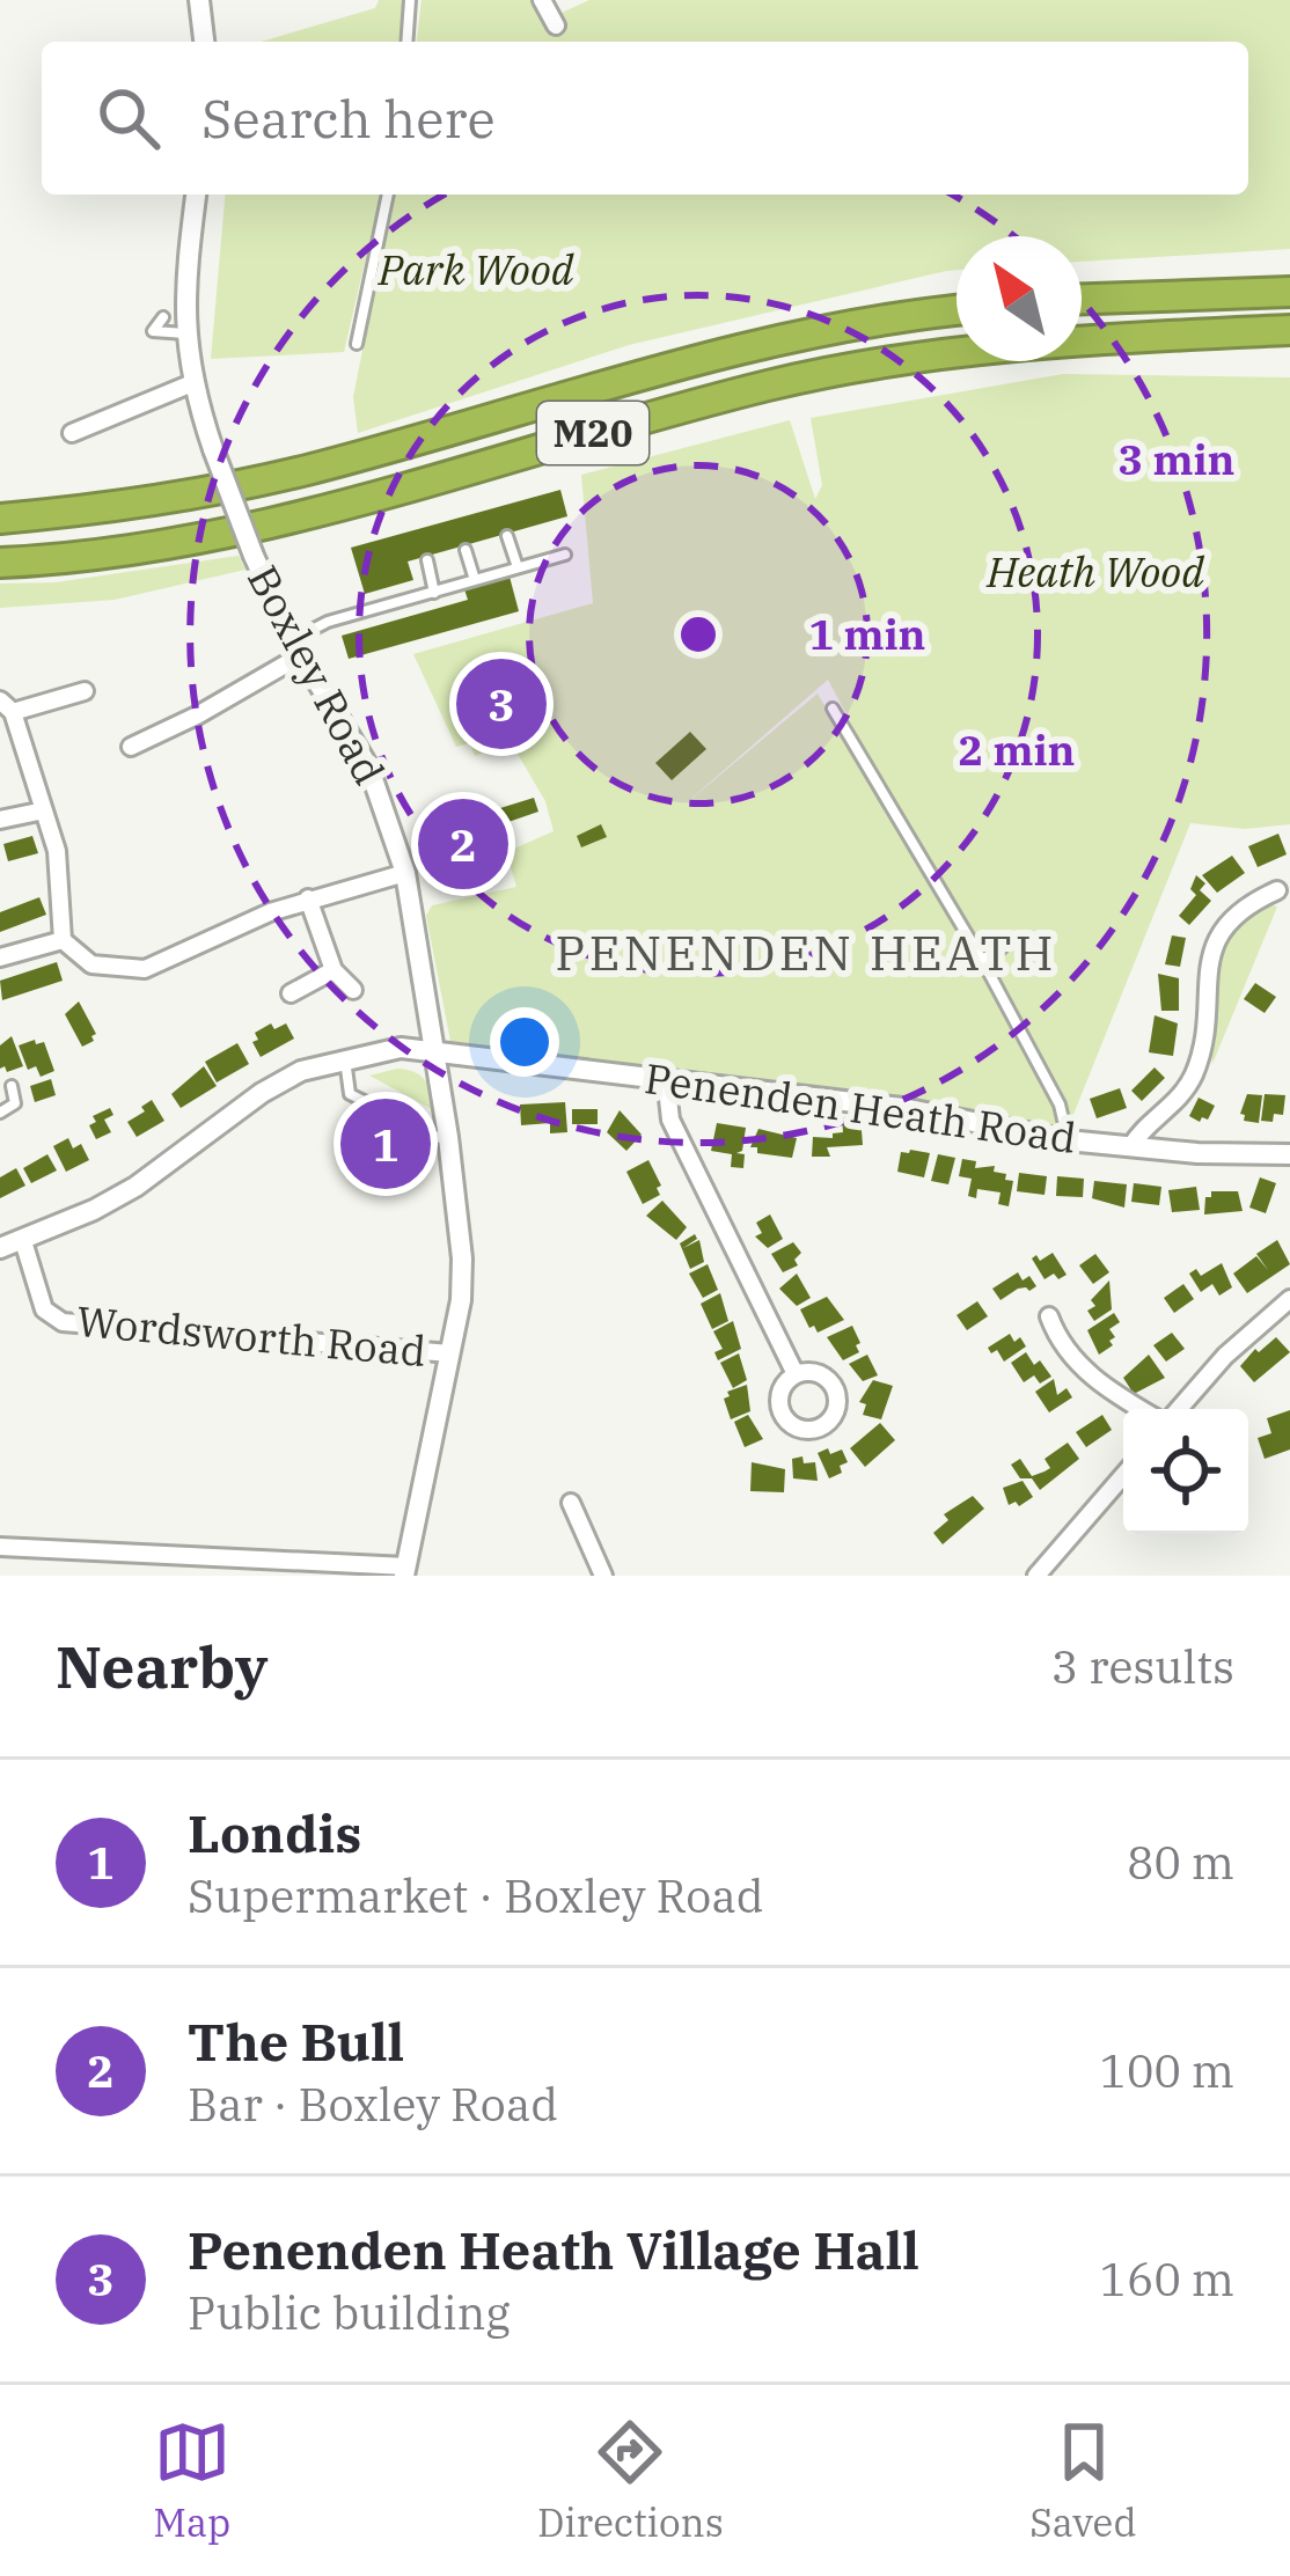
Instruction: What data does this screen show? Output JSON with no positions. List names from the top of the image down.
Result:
{
  "streets": {
    "highway": ["M20"],
    "street": ["Boxley Road", "Penenden Heath Road", "Wordsworth Road"]
  },
  "crossings": [
    ["Boxley Road", "Penenden Heath Road"],
    ["Boxley Road", "Wordsworth Road"],
    ["Penenden Heath Road", "Wordsworth Road"]
  ],
  "districts": ["PENENDEN HEATH"],
  "parks": ["Park Wood", "Heath Wood"],
  "north": "top left",
  "page": {
    "search": "Search here",
    "pins": ["3", "2", "1"],
    "heading": ["Nearby", "3 results"],
    "list": [
      {
        "mark": "1",
        "name": "Londis",
        "note": "Supermarket · Boxley Road",
        "value": "80 m"
      },
      {
        "mark": "2",
        "name": "The Bull",
        "note": "Bar · Boxley Road",
        "value": "100 m"
      },
      {
        "mark": "3",
        "name": "Penenden Heath Village Hall",
        "note": "Public building",
        "value": "160 m"
      }
    ],
    "nav": ["Map", "Directions", "Saved"]
  },
  "rings": ["3 min", "1 min", "2 min"]
}
